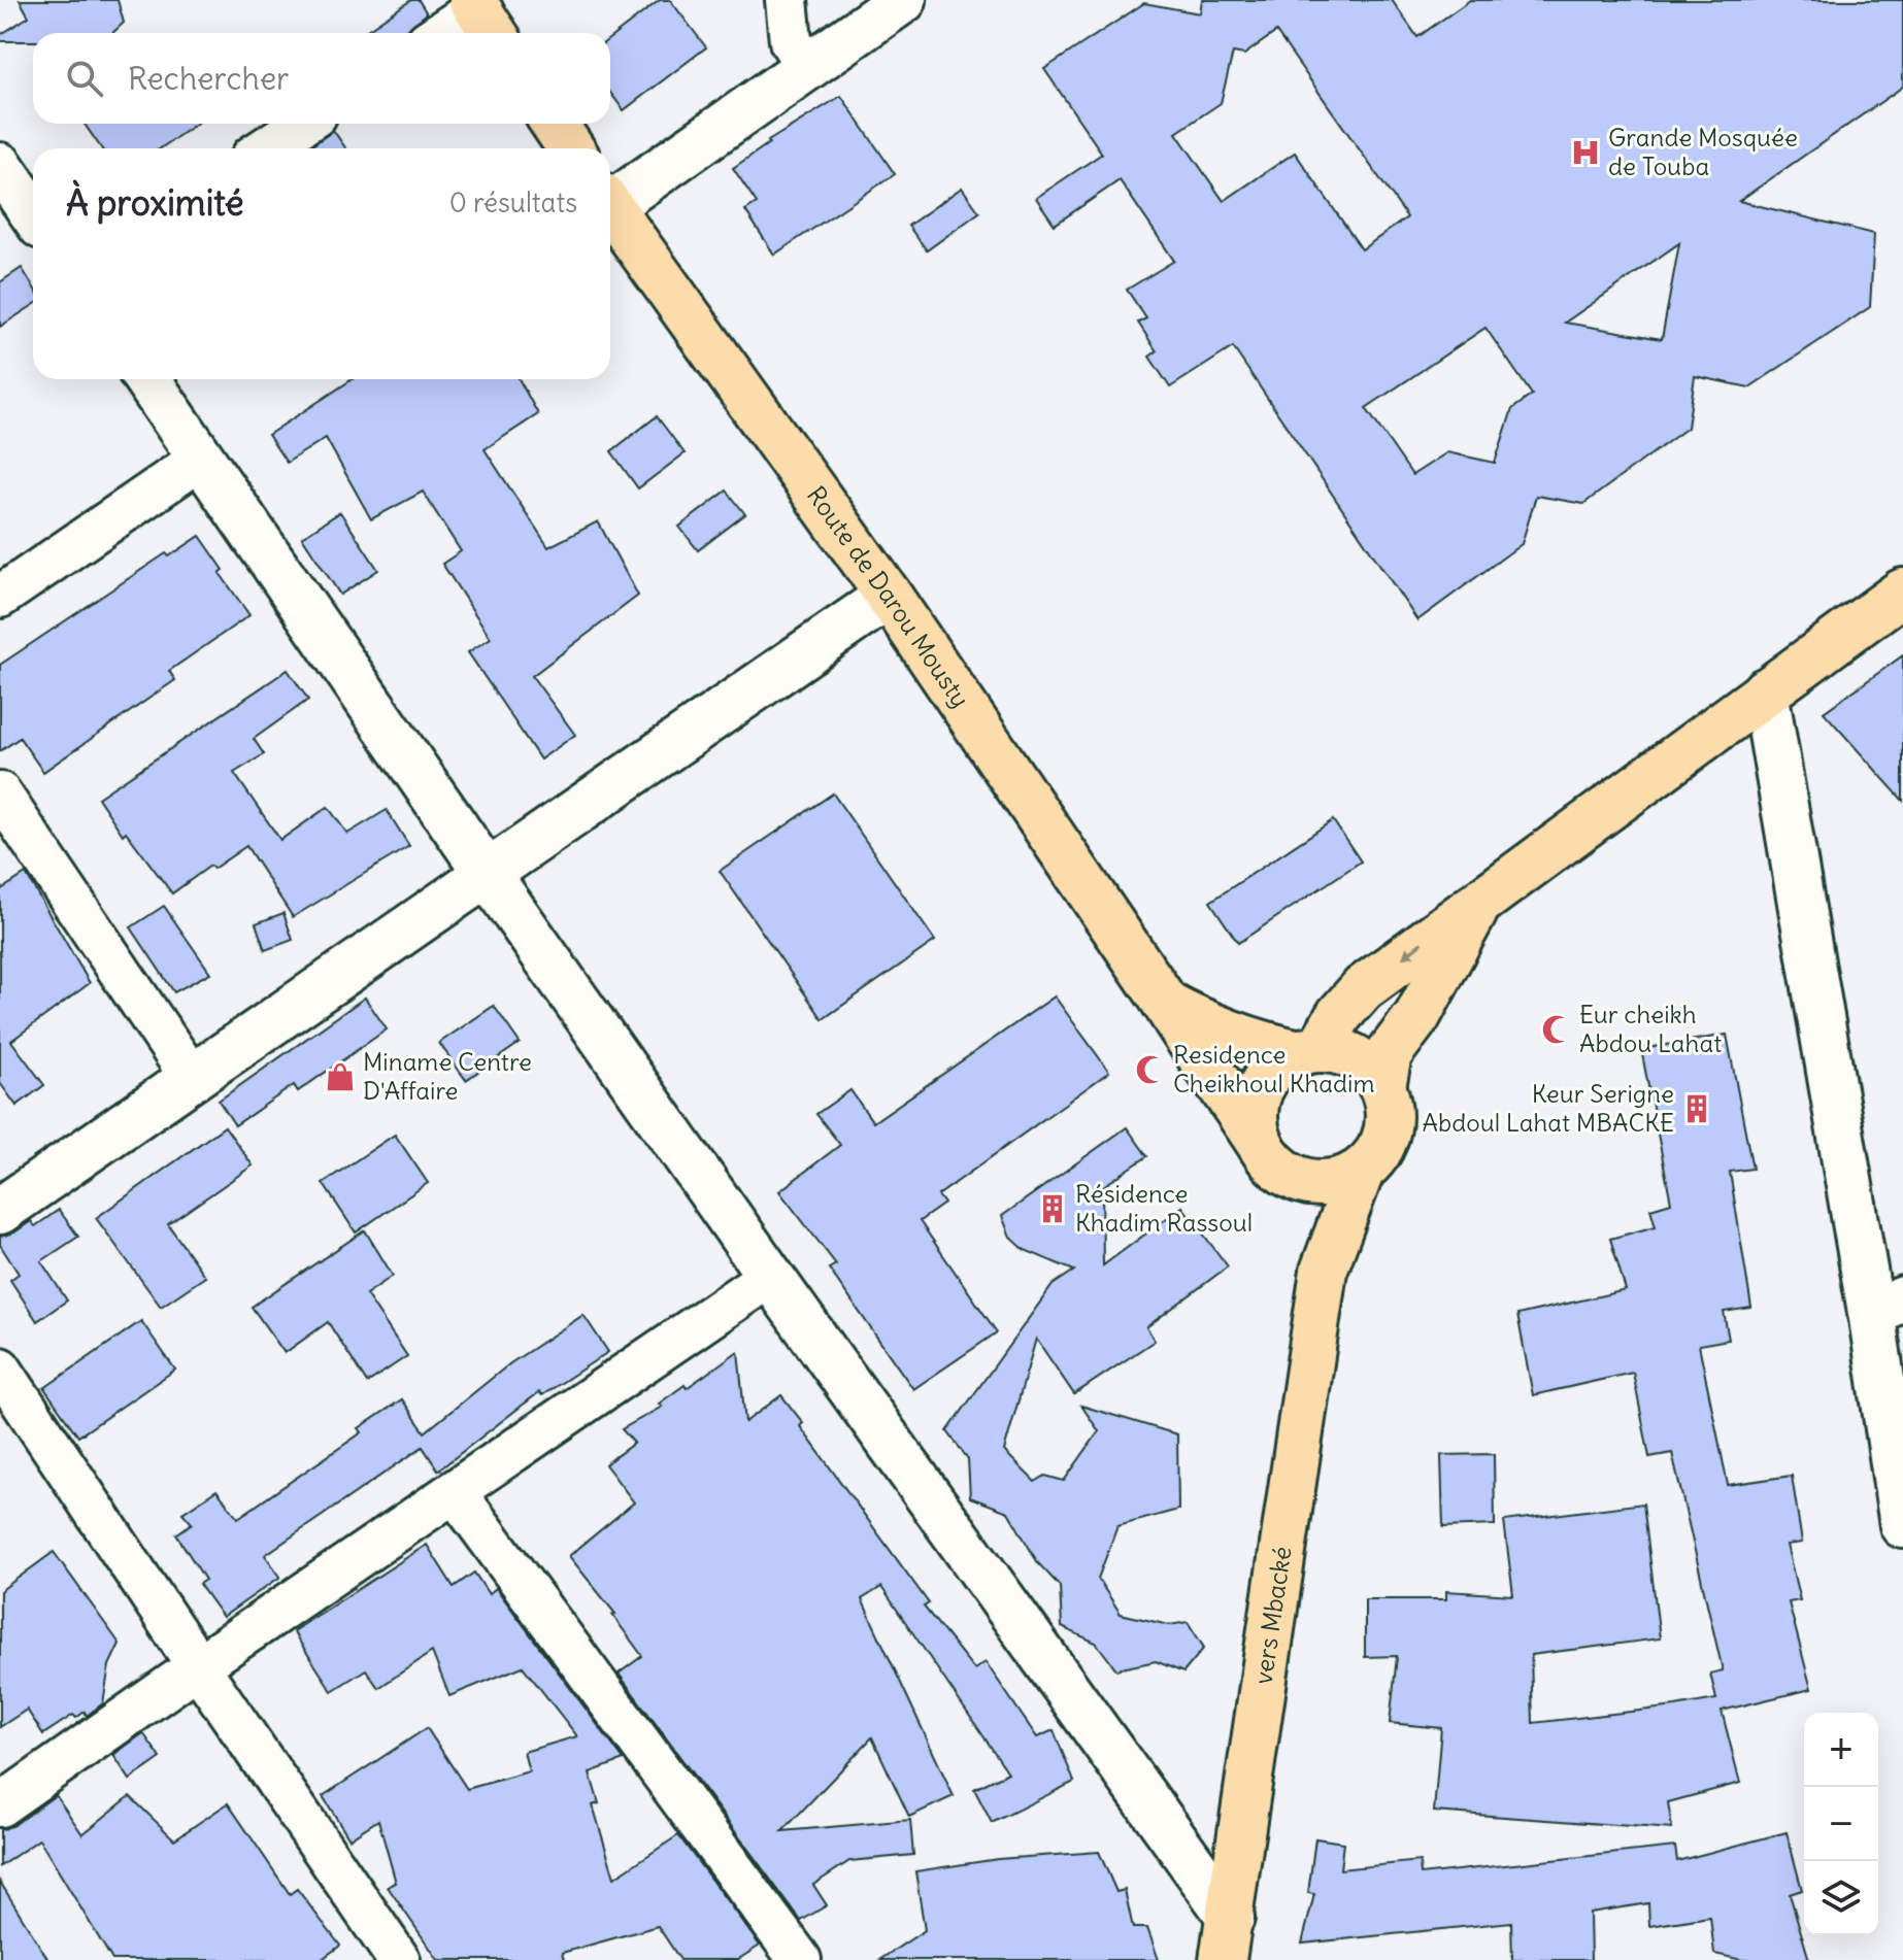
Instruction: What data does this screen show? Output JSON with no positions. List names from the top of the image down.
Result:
{
  "streets": {
    "main road": ["Route de Darou Mousty", "vers Mbacké"]
  },
  "crossings": [
    ["Route de Darou Mousty", "vers Mbacké"]
  ],
  "places": {
    "hospital": ["Grande Mosquée de Touba"],
    "mosque": ["Eur cheikh Abdou Lahat", "Residence Cheikhoul Khadim"],
    "shop": ["Miname Centre D'Affaire"],
    "building": ["Keur Serigne Abdoul Lahat MBACKE", "Résidence Khadim Rassoul"]
  },
  "page": {
    "search": "Rechercher",
    "heading": ["À proximité", "0 résultats"],
    "map_buttons": ["+", "−"]
  }
}
